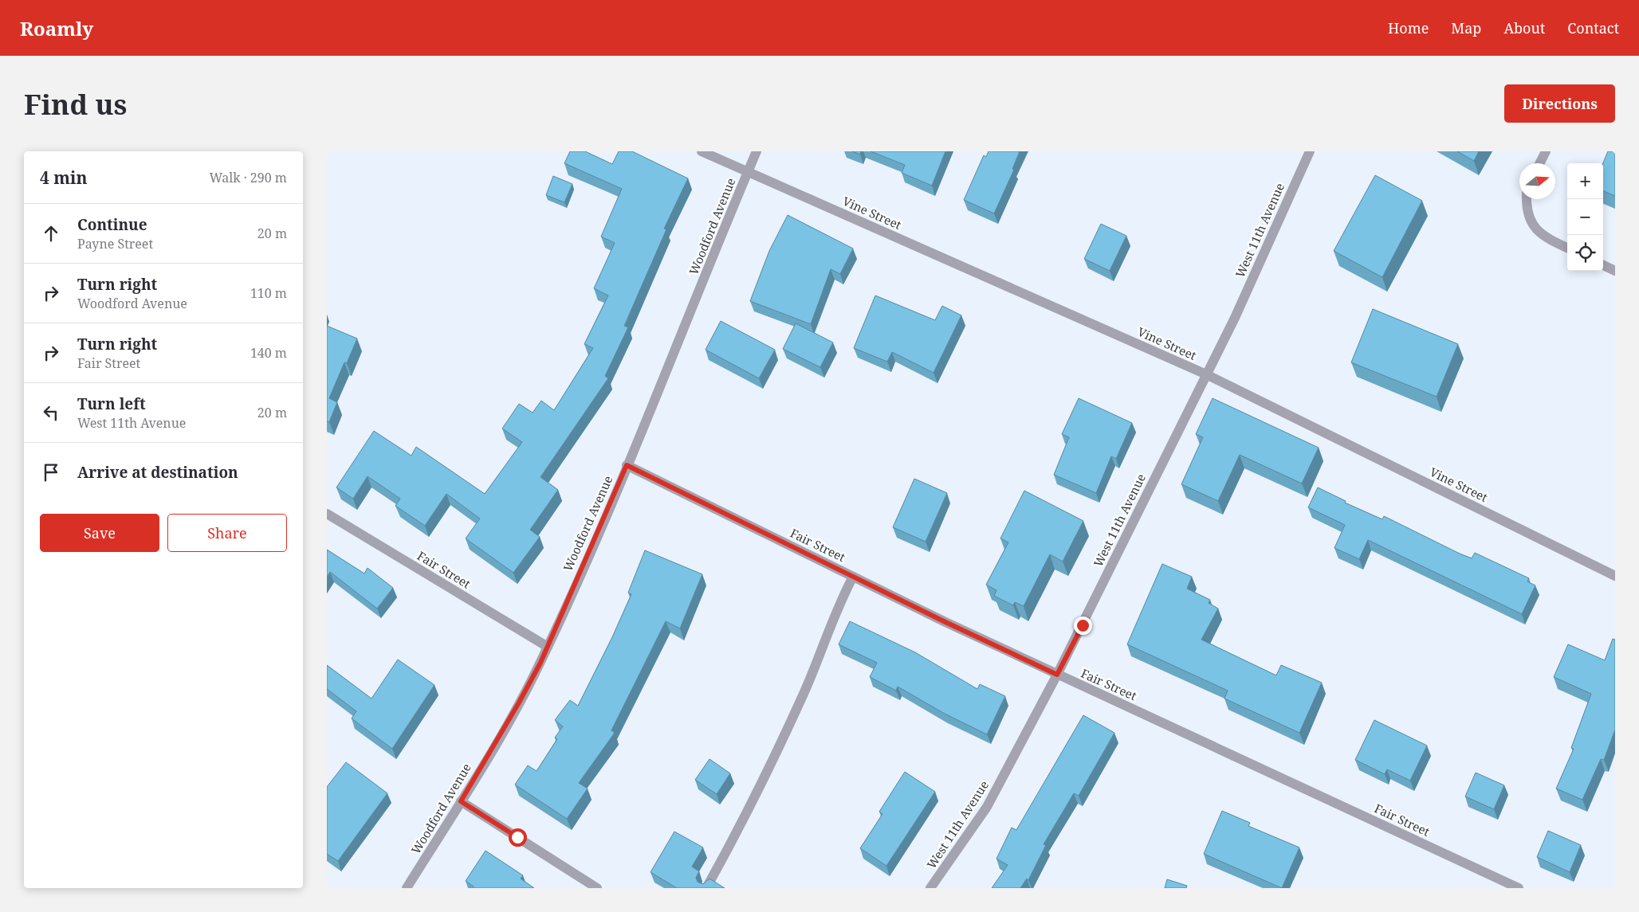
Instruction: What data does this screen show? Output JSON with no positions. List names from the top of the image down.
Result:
{
  "streets": {
    "street": [
      "Vine Street",
      "Woodford Avenue",
      "West 11th Avenue",
      "Fair Street"
    ]
  },
  "crossings": [
    ["Vine Street", "Woodford Avenue"],
    ["Vine Street", "West 11th Avenue"],
    ["Woodford Avenue", "Fair Street"],
    ["West 11th Avenue", "Fair Street"]
  ],
  "north": "right",
  "page": {
    "header": "Roamly",
    "nav": [
      "Home",
      "Map",
      "About",
      "Contact"
    ],
    "buttons": [
      "Directions",
      ["Save", "Share"]
    ],
    "title": "Find us",
    "heading": ["4 min", "Walk · 290 m"],
    "map_buttons": ["+", "−"],
    "list": [
      ["Continue", "Payne Street", "20 m"],
      ["Turn right", "Woodford Avenue", "110 m"],
      ["Turn right", "Fair Street", "140 m"],
      ["Turn left", "West 11th Avenue", "20 m"],
      "Arrive at destination"
    ]
  }
}
